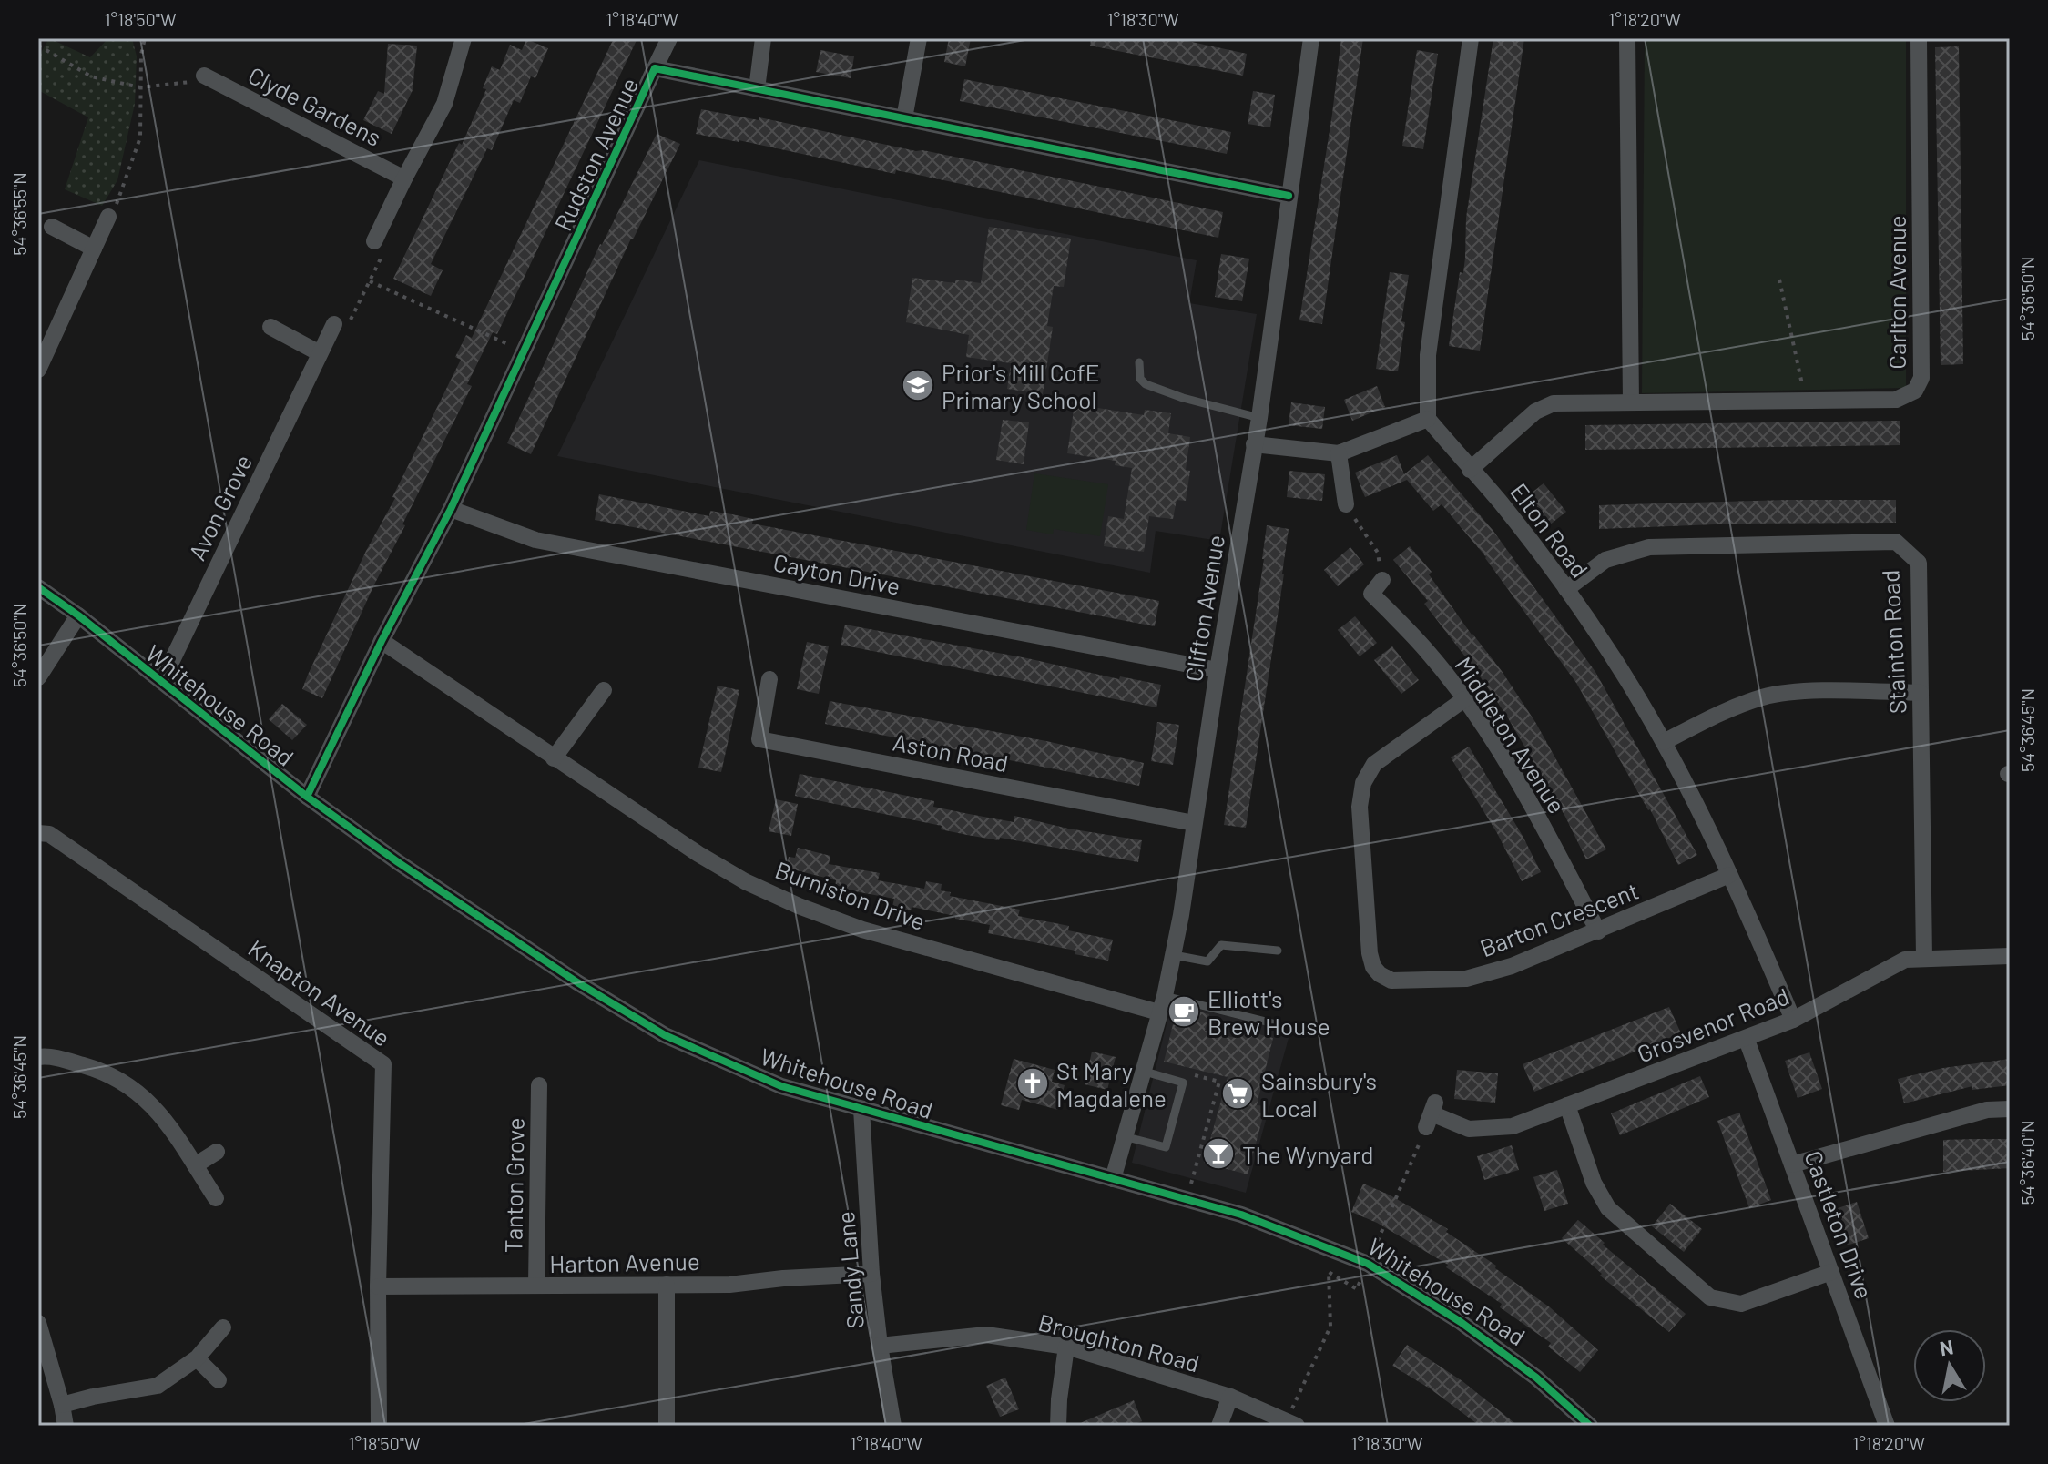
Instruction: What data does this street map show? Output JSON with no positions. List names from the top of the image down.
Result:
{
  "streets": {
    "street": [
      "Clyde Gardens",
      "Rudston Avenue",
      "Carlton Avenue",
      "Avon Grove",
      "Elton Road",
      "Cayton Drive",
      "Clifton Avenue",
      "Stainton Road",
      "Whitehouse Road",
      "Middleton Avenue",
      "Aston Road",
      "Burniston Drive",
      "Barton Crescent",
      "Knapton Avenue",
      "Grosvenor Road",
      "Tanton Grove",
      "Castleton Drive",
      "Harton Avenue",
      "Sandy Lane",
      "Broughton Road"
    ]
  },
  "crossings": [
    ["Rudston Avenue", "Cayton Drive"],
    ["Rudston Avenue", "Clifton Avenue"],
    ["Rudston Avenue", "Whitehouse Road"],
    ["Rudston Avenue", "Burniston Drive"],
    ["Carlton Avenue", "Elton Road"],
    ["Avon Grove", "Whitehouse Road"],
    ["Elton Road", "Stainton Road"],
    ["Elton Road", "Barton Crescent"],
    ["Elton Road", "Grosvenor Road"],
    ["Cayton Drive", "Clifton Avenue"],
    ["Clifton Avenue", "Whitehouse Road"],
    ["Clifton Avenue", "Aston Road"],
    ["Clifton Avenue", "Burniston Drive"],
    ["Stainton Road", "Grosvenor Road"],
    ["Whitehouse Road", "Sandy Lane"],
    ["Middleton Avenue", "Barton Crescent"],
    ["Knapton Avenue", "Harton Avenue"],
    ["Grosvenor Road", "Castleton Drive"],
    ["Tanton Grove", "Harton Avenue"],
    ["Harton Avenue", "Sandy Lane"],
    ["Sandy Lane", "Broughton Road"]
  ],
  "places": {
    "school or university": ["Prior's Mill CofE Primary School"],
    "cafe": ["Elliott's Brew House"],
    "church": ["St Mary Magdalene"],
    "supermarket": ["Sainsbury's Local"],
    "bar": ["The Wynyard"]
  },
  "north": "top",
  "coordinates": [
    "1°18'50\"W",
    "1°18'40\"W",
    "1°18'30\"W",
    "1°18'20\"W",
    "54°36'55\"N",
    "54°36'50\"N",
    "54°36'45\"N",
    "54°36'40\"N"
  ]
}
